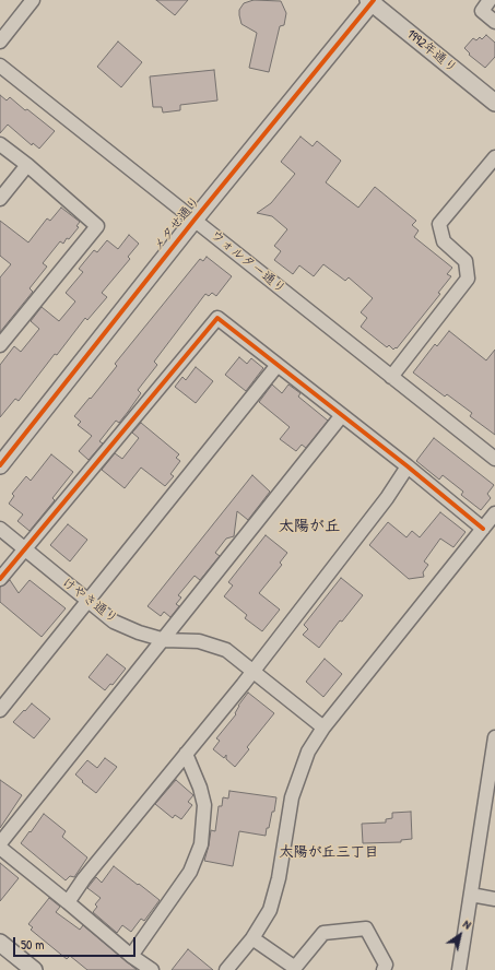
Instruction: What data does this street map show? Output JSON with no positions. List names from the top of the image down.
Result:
{
  "streets": {
    "street": [
      "1992年通り",
      "メタせ通り",
      "ウォルター通り",
      "けやき通り"
    ]
  },
  "crossings": [
    ["1992年通り", "メタせ通り"],
    ["メタせ通り", "ウォルター通り"]
  ],
  "districts": ["太陽が丘", "太陽が丘三丁目"],
  "scale_bar": "50 m",
  "north": "top right"
}
